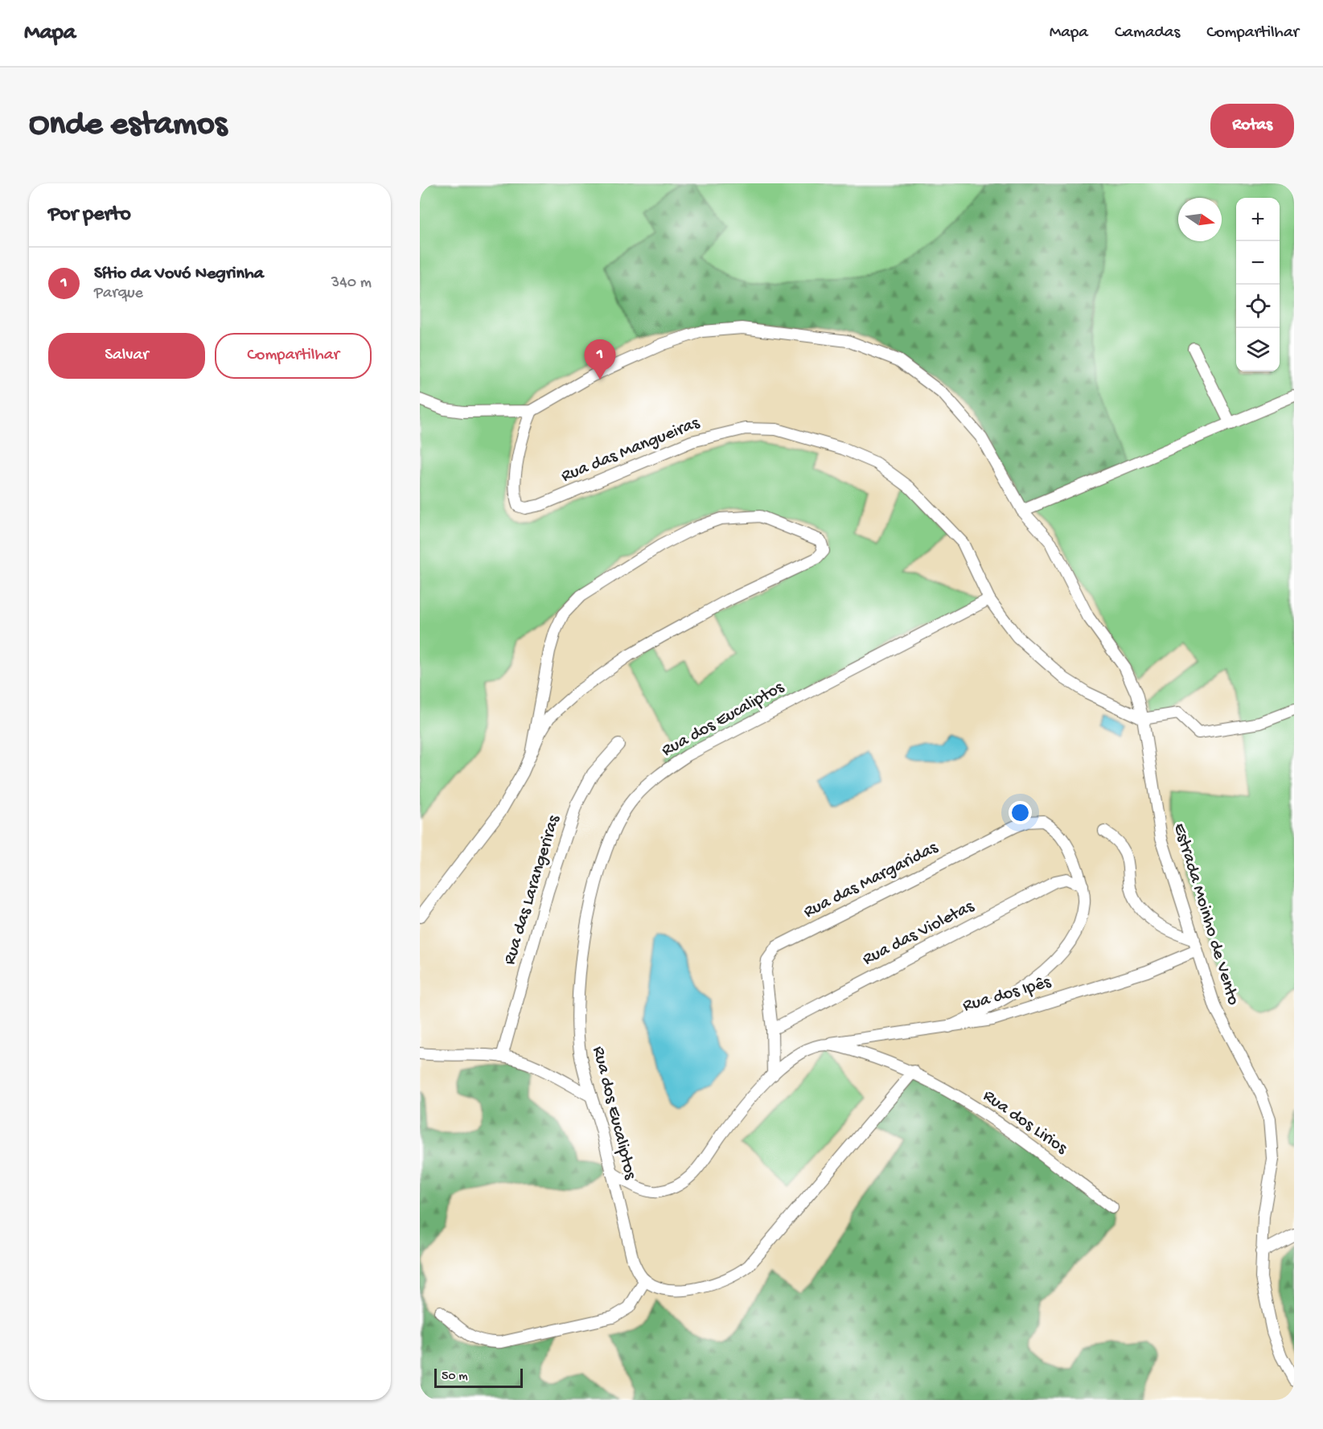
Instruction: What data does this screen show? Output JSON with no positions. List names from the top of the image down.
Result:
{
  "streets": {
    "street": [
      "Rua das Mangueiras",
      "Rua dos Eucaliptos",
      "Rua das Margaridas",
      "Rua das Larangeriras",
      "Estrada Moinho de Vento",
      "Rua das Violetas",
      "Rua dos Ipês",
      "Rua dos Lirios"
    ]
  },
  "crossings": [
    ["Rua das Mangueiras", "Rua dos Eucaliptos"],
    ["Rua das Mangueiras", "Estrada Moinho de Vento"],
    ["Rua dos Eucaliptos", "Rua dos Ipês"],
    ["Rua das Margaridas", "Rua das Violetas"],
    ["Rua das Margaridas", "Rua dos Ipês"],
    ["Estrada Moinho de Vento", "Rua dos Ipês"],
    ["Rua dos Ipês", "Rua dos Lirios"]
  ],
  "scale_bar": "50 m",
  "north": "right",
  "page": {
    "header": "Mapa",
    "nav": ["Mapa", "Camadas", "Compartilhar"],
    "buttons": [
      "Rotas",
      ["Salvar", "Compartilhar"]
    ],
    "title": "Onde estamos",
    "heading": "Por perto",
    "map_buttons": ["+", "−"],
    "list": [
      {
        "mark": "1",
        "name": "Sítio da Vovó Negrinha",
        "note": "Parque",
        "value": "340 m"
      }
    ],
    "pins": "1",
    "scale": "50 m"
  }
}
